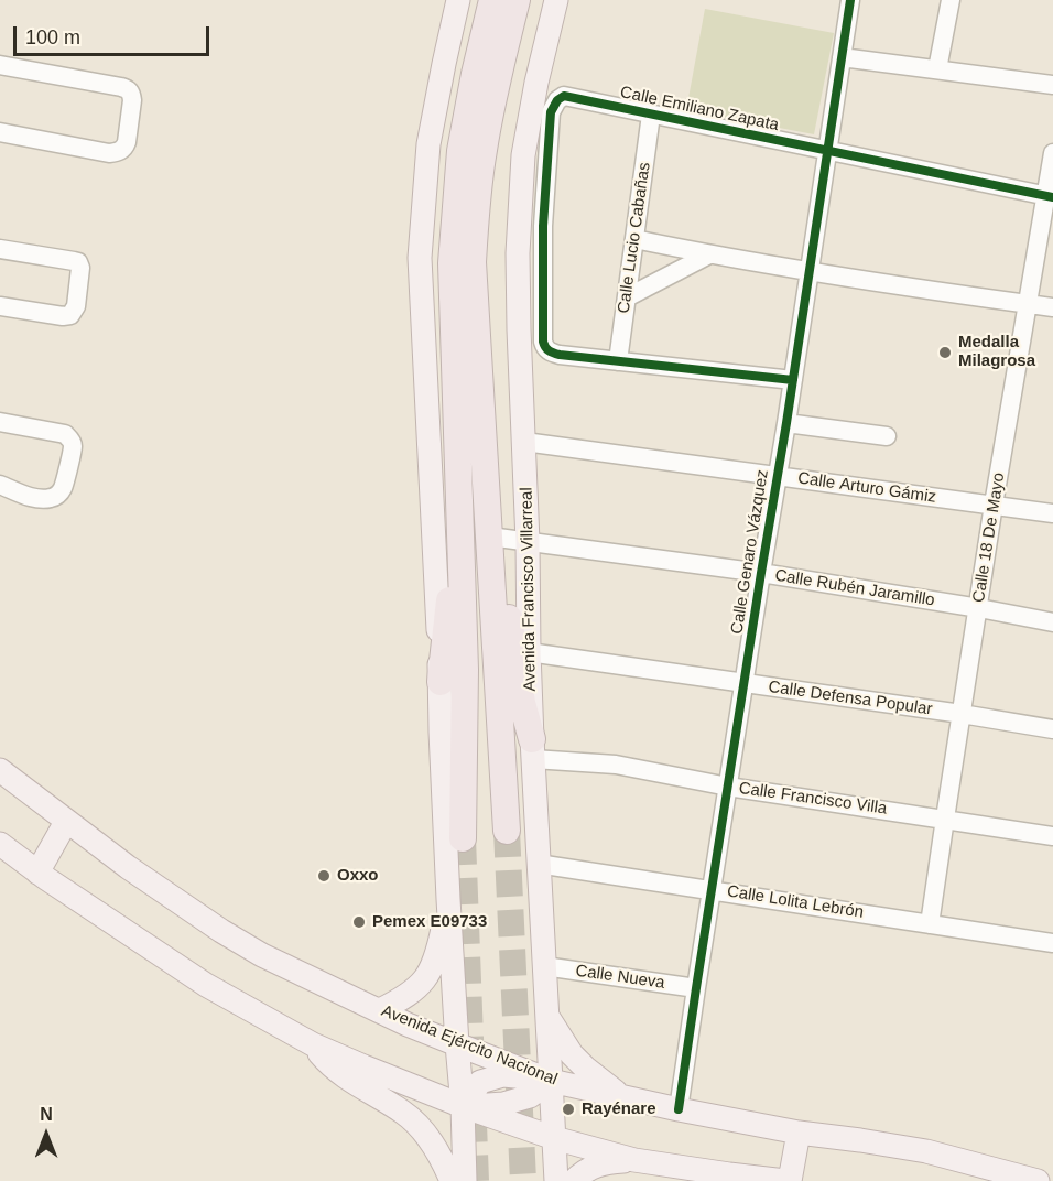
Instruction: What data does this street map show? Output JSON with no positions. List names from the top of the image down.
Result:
{
  "streets": {
    "highway": ["Avenida Francisco Villarreal"],
    "main road": ["Avenida Ejército Nacional"],
    "street": [
      "Calle Emiliano Zapata",
      "Calle Lucio Cabañas",
      "Calle Arturo Gámiz",
      "Calle 18 De Mayo",
      "Calle Genaro Vázquez",
      "Calle Rubén Jaramillo",
      "Calle Defensa Popular",
      "Calle Francisco Villa",
      "Calle Lolita Lebrón",
      "Calle Nueva"
    ]
  },
  "crossings": [
    ["Calle Emiliano Zapata", "Calle Lucio Cabañas"],
    ["Calle Emiliano Zapata", "Calle 18 De Mayo"],
    ["Calle Emiliano Zapata", "Calle Genaro Vázquez"],
    ["Calle Arturo Gámiz", "Calle 18 De Mayo"],
    ["Calle Arturo Gámiz", "Calle Genaro Vázquez"],
    ["Calle Arturo Gámiz", "Avenida Francisco Villarreal"],
    ["Calle 18 De Mayo", "Calle Rubén Jaramillo"],
    ["Calle 18 De Mayo", "Calle Defensa Popular"],
    ["Calle 18 De Mayo", "Calle Francisco Villa"],
    ["Calle 18 De Mayo", "Calle Lolita Lebrón"],
    ["Calle Genaro Vázquez", "Calle Rubén Jaramillo"],
    ["Calle Genaro Vázquez", "Calle Defensa Popular"],
    ["Calle Genaro Vázquez", "Calle Francisco Villa"],
    ["Calle Genaro Vázquez", "Calle Lolita Lebrón"],
    ["Calle Genaro Vázquez", "Calle Nueva"],
    ["Calle Genaro Vázquez", "Avenida Ejército Nacional"],
    ["Calle Rubén Jaramillo", "Avenida Francisco Villarreal"],
    ["Avenida Francisco Villarreal", "Calle Defensa Popular"],
    ["Avenida Francisco Villarreal", "Calle Francisco Villa"],
    ["Avenida Francisco Villarreal", "Calle Lolita Lebrón"],
    ["Avenida Francisco Villarreal", "Calle Nueva"],
    ["Avenida Francisco Villarreal", "Avenida Ejército Nacional"]
  ],
  "places": [
    "Medalla Milagrosa",
    "Oxxo",
    "Pemex E09733",
    "Rayénare"
  ],
  "scale_bar": "100 m",
  "north": "top"
}
